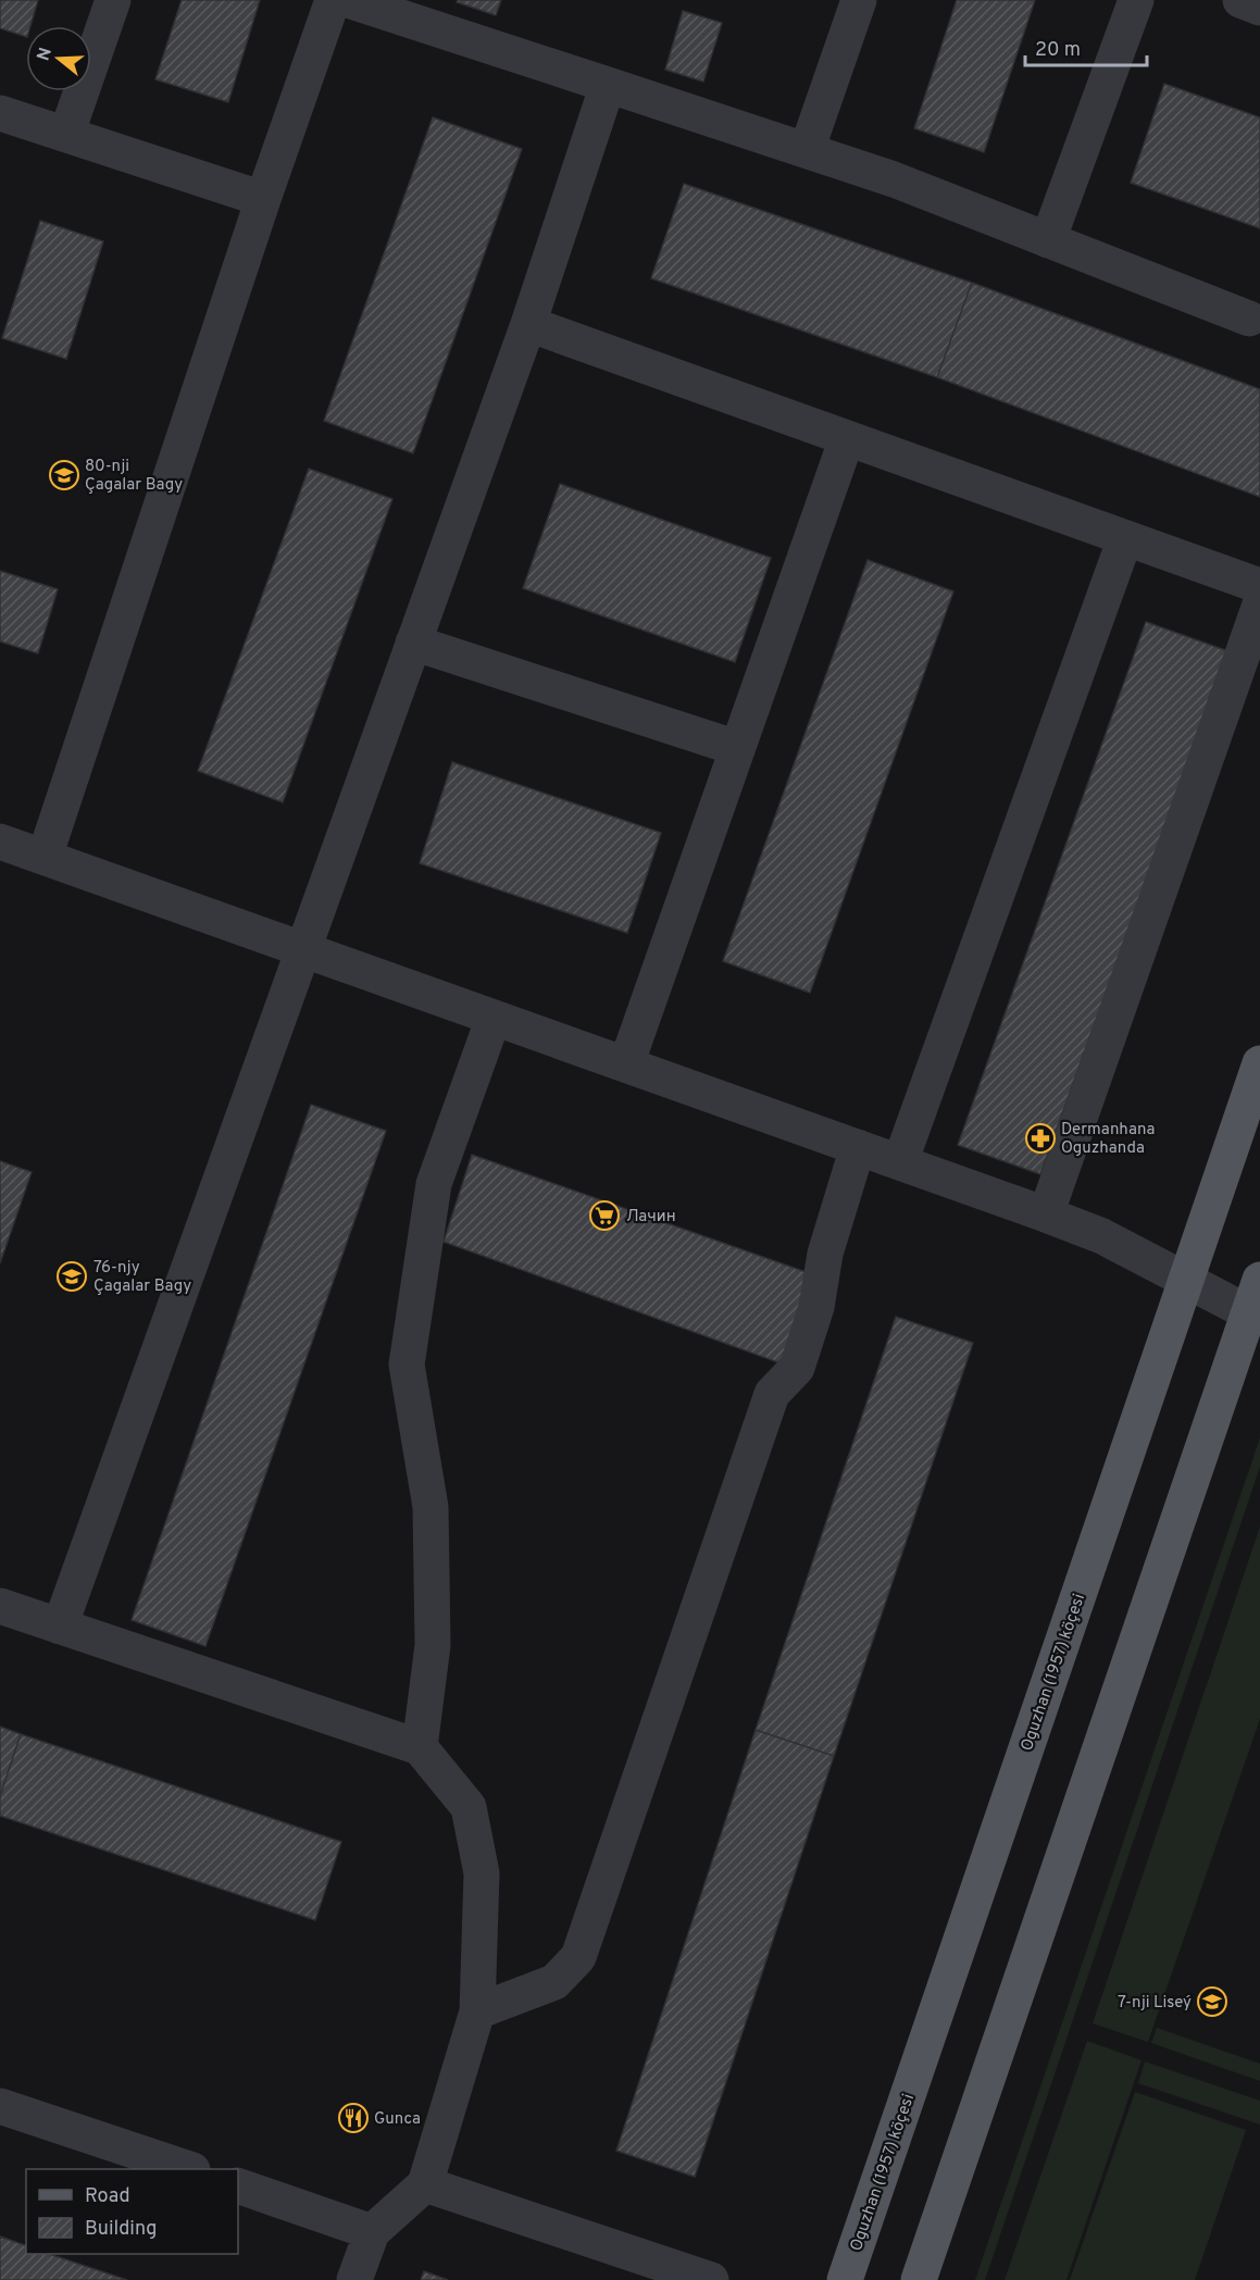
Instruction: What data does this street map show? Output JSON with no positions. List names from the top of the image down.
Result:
{
  "streets": {
    "main road": ["Oguzhan (1957) köçesi"]
  },
  "places": {
    "school or university": ["80-nji Çagalar Bagy", "76-njy Çagalar Bagy", "7-nji Liseý"],
    "pharmacy": ["Dermanhana Oguzhanda"],
    "supermarket": ["Лачин"],
    "restaurant": ["Gunca"]
  },
  "legend": ["Road", "Building"],
  "scale_bar": "20 m",
  "north": "left"
}
